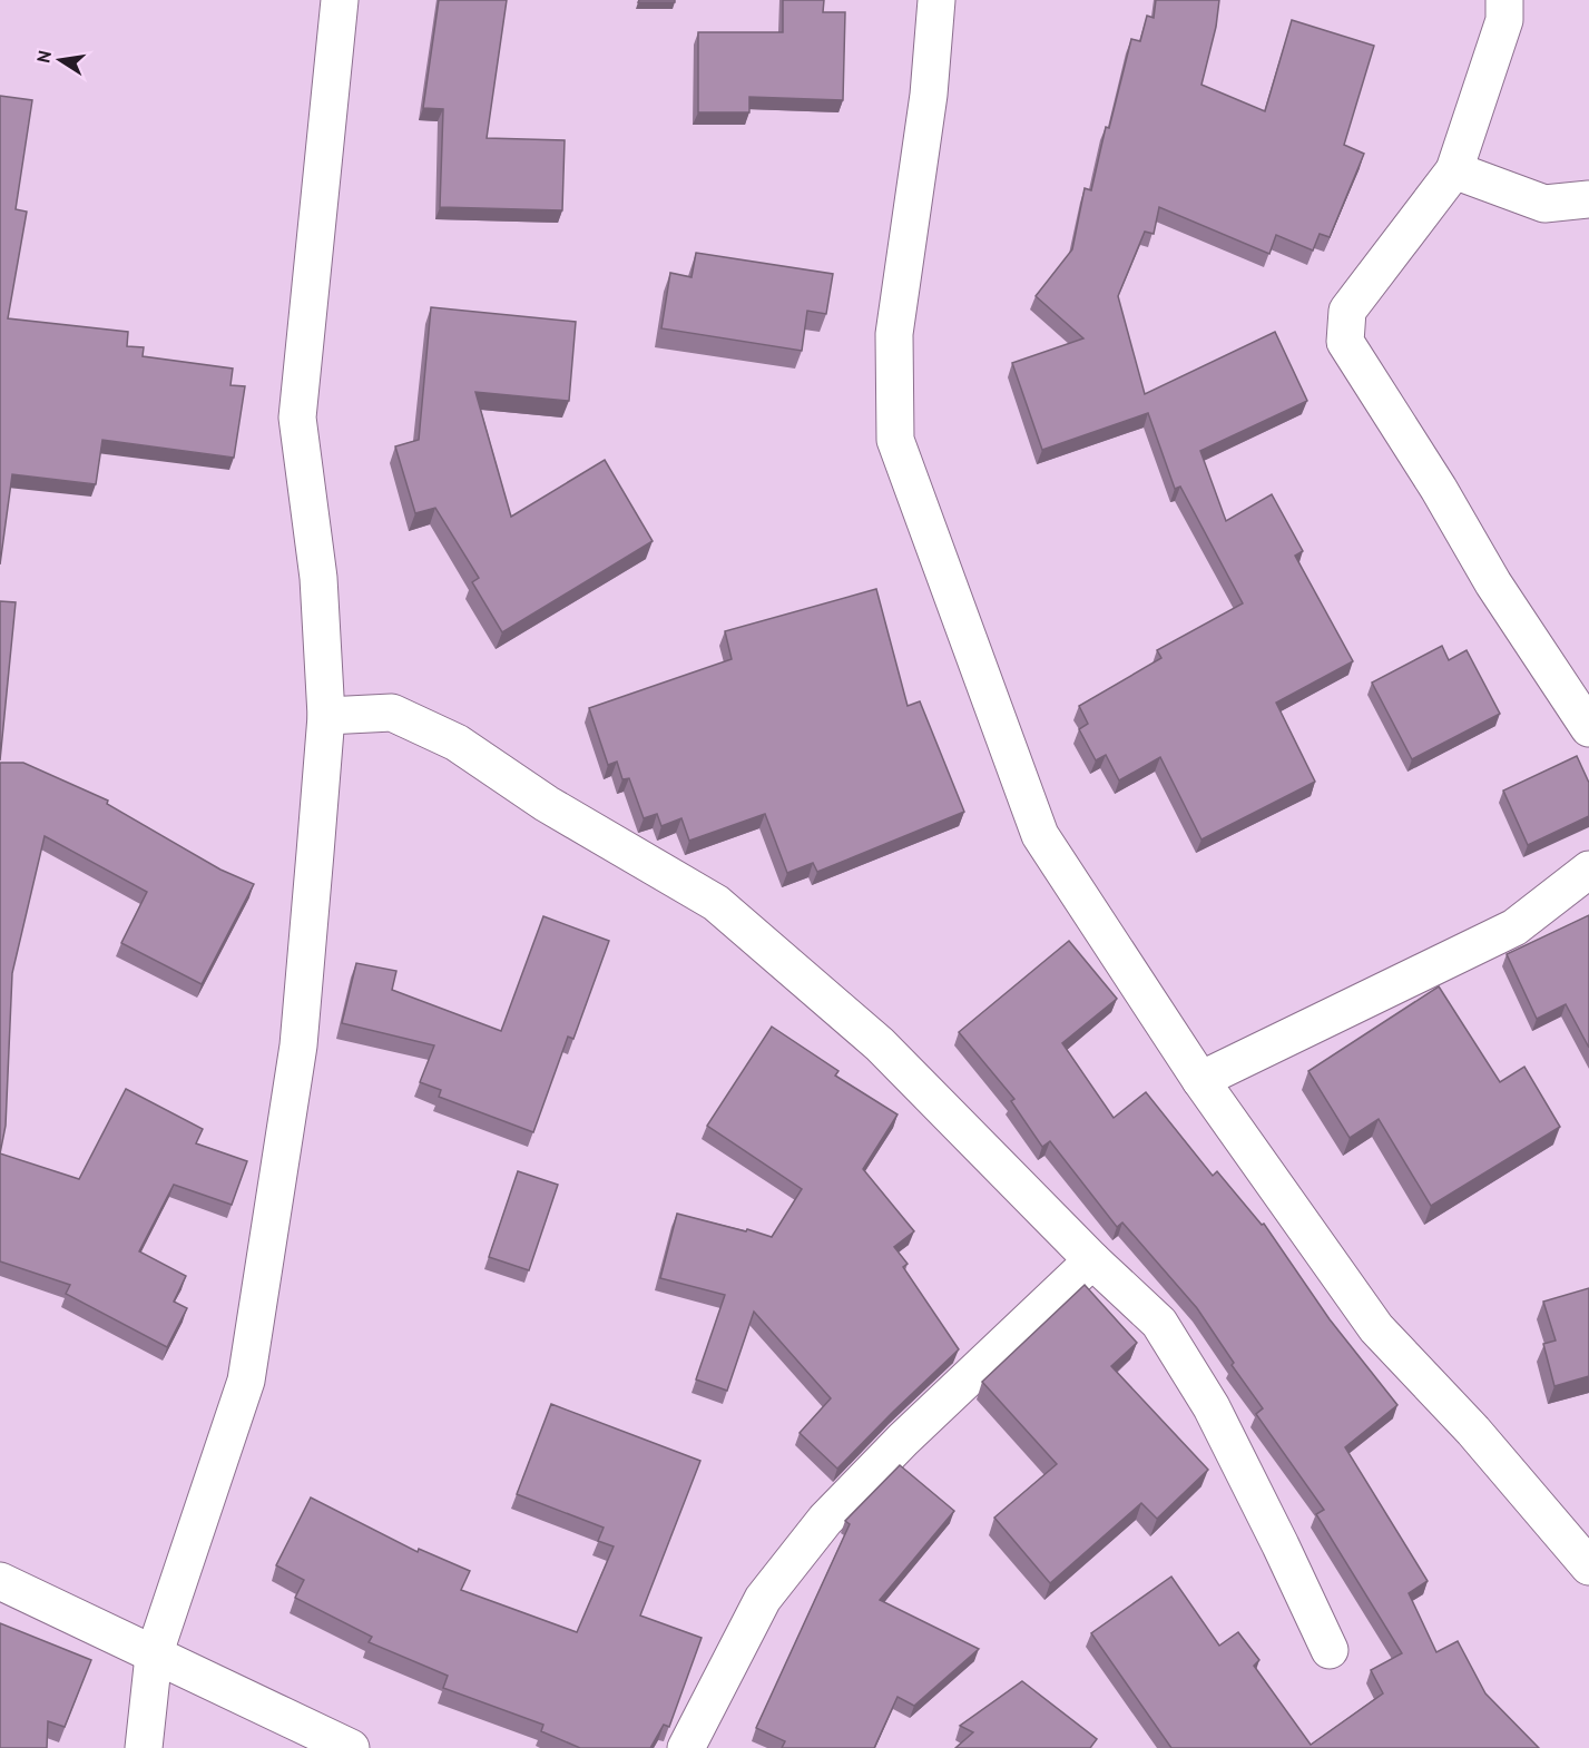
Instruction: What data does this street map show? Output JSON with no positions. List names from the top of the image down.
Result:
{
  "north": "left"
}
